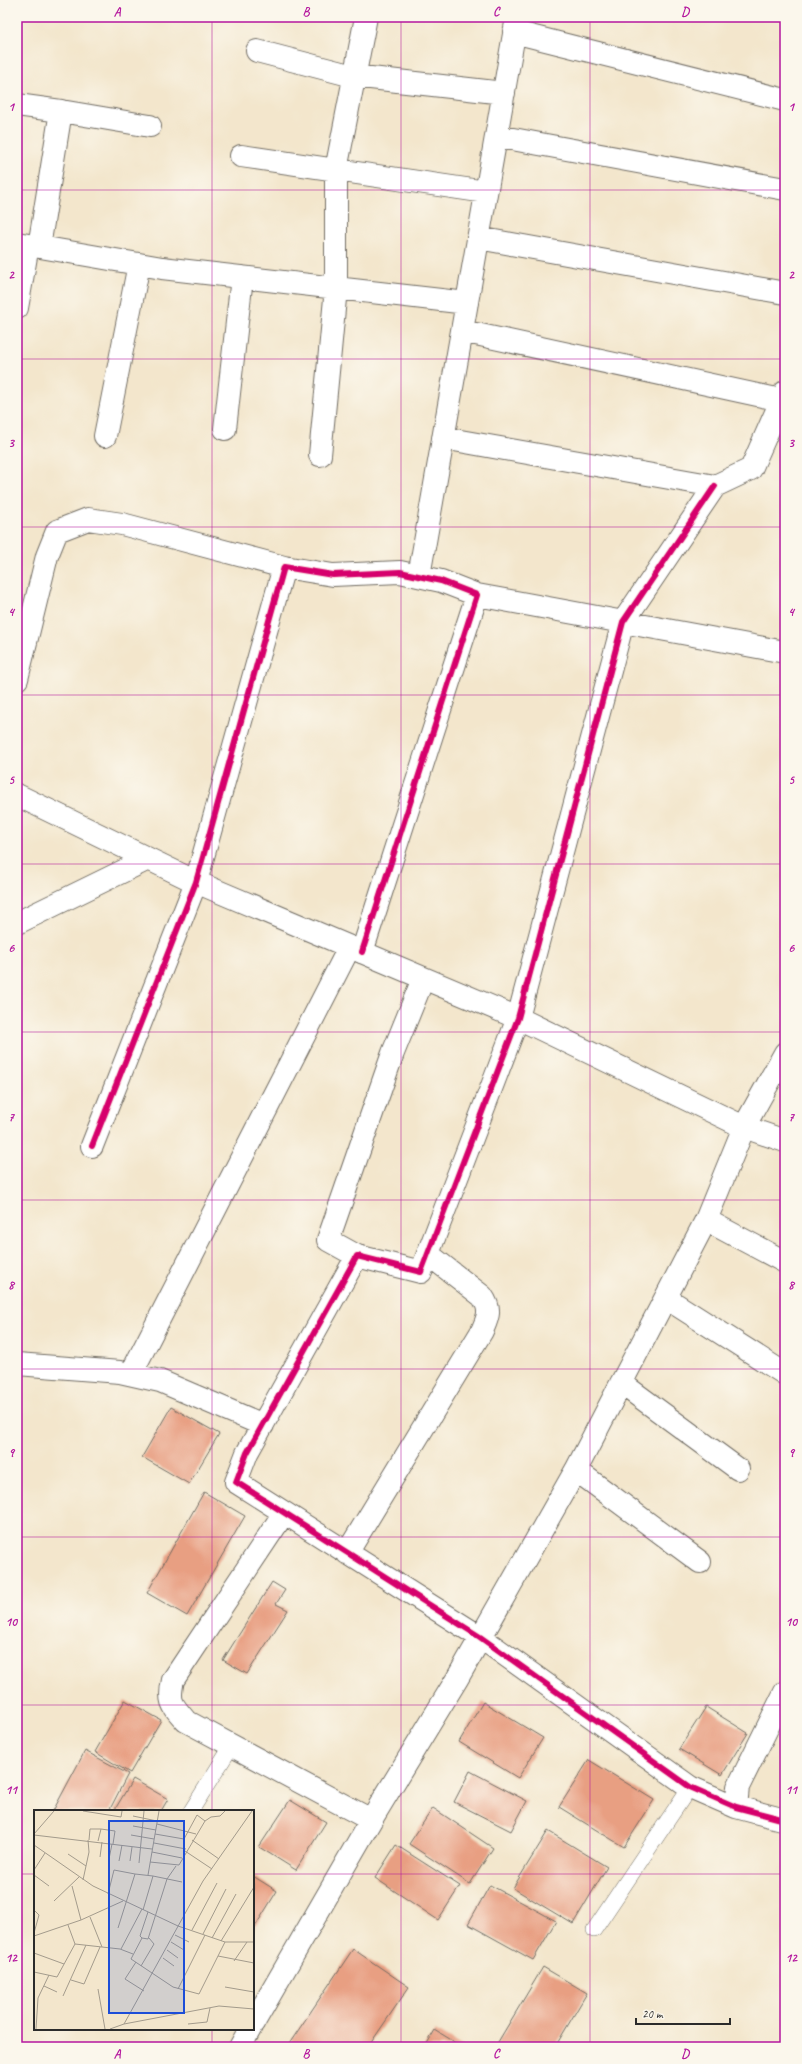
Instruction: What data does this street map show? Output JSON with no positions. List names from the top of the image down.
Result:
{
  "scale_bar": "20 m",
  "grid": {
    "columns": [
      "A",
      "B",
      "C",
      "D"
    ],
    "rows": [
      "1",
      "2",
      "3",
      "4",
      "5",
      "6",
      "7",
      "8",
      "9",
      "10",
      "11",
      "12"
    ]
  }
}
